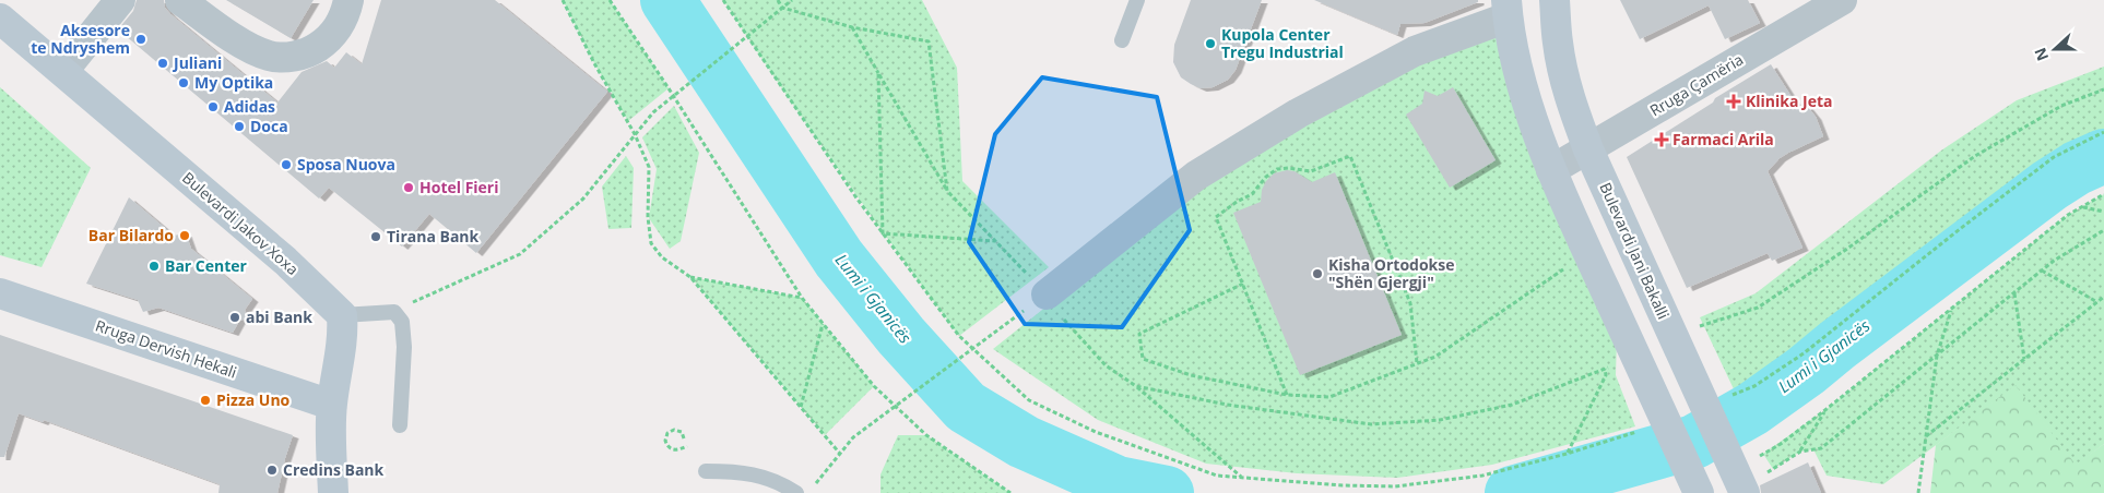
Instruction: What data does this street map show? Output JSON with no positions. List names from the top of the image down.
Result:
{
  "streets": {
    "main road": ["Bulevardi Jakov Xoxa", "Bulevardi Jani Bakalli", "Rruga Dervish Hekali"],
    "street": ["Rruga Çamëria"]
  },
  "crossings": [
    ["Rruga Çamëria", "Bulevardi Jani Bakalli"]
  ],
  "water": ["Lumi i Gjanicës"],
  "places": {
    "other": [
      "Aksesore te Ndryshem",
      "Kupola Center Tregu Industrial",
      "Juliani",
      "My Optika",
      "Adidas",
      "Doca",
      "Sposa Nuova",
      "Hotel Fieri",
      "Bar Bilardo",
      "Tirana Bank",
      "Bar Center",
      "Kisha Ortodokse \"Shën Gjergji\"",
      "abi Bank",
      "Pizza Uno",
      "Credins Bank"
    ],
    "health": ["Klinika Jeta", "Farmaci Arila"]
  },
  "north": "left"
}
